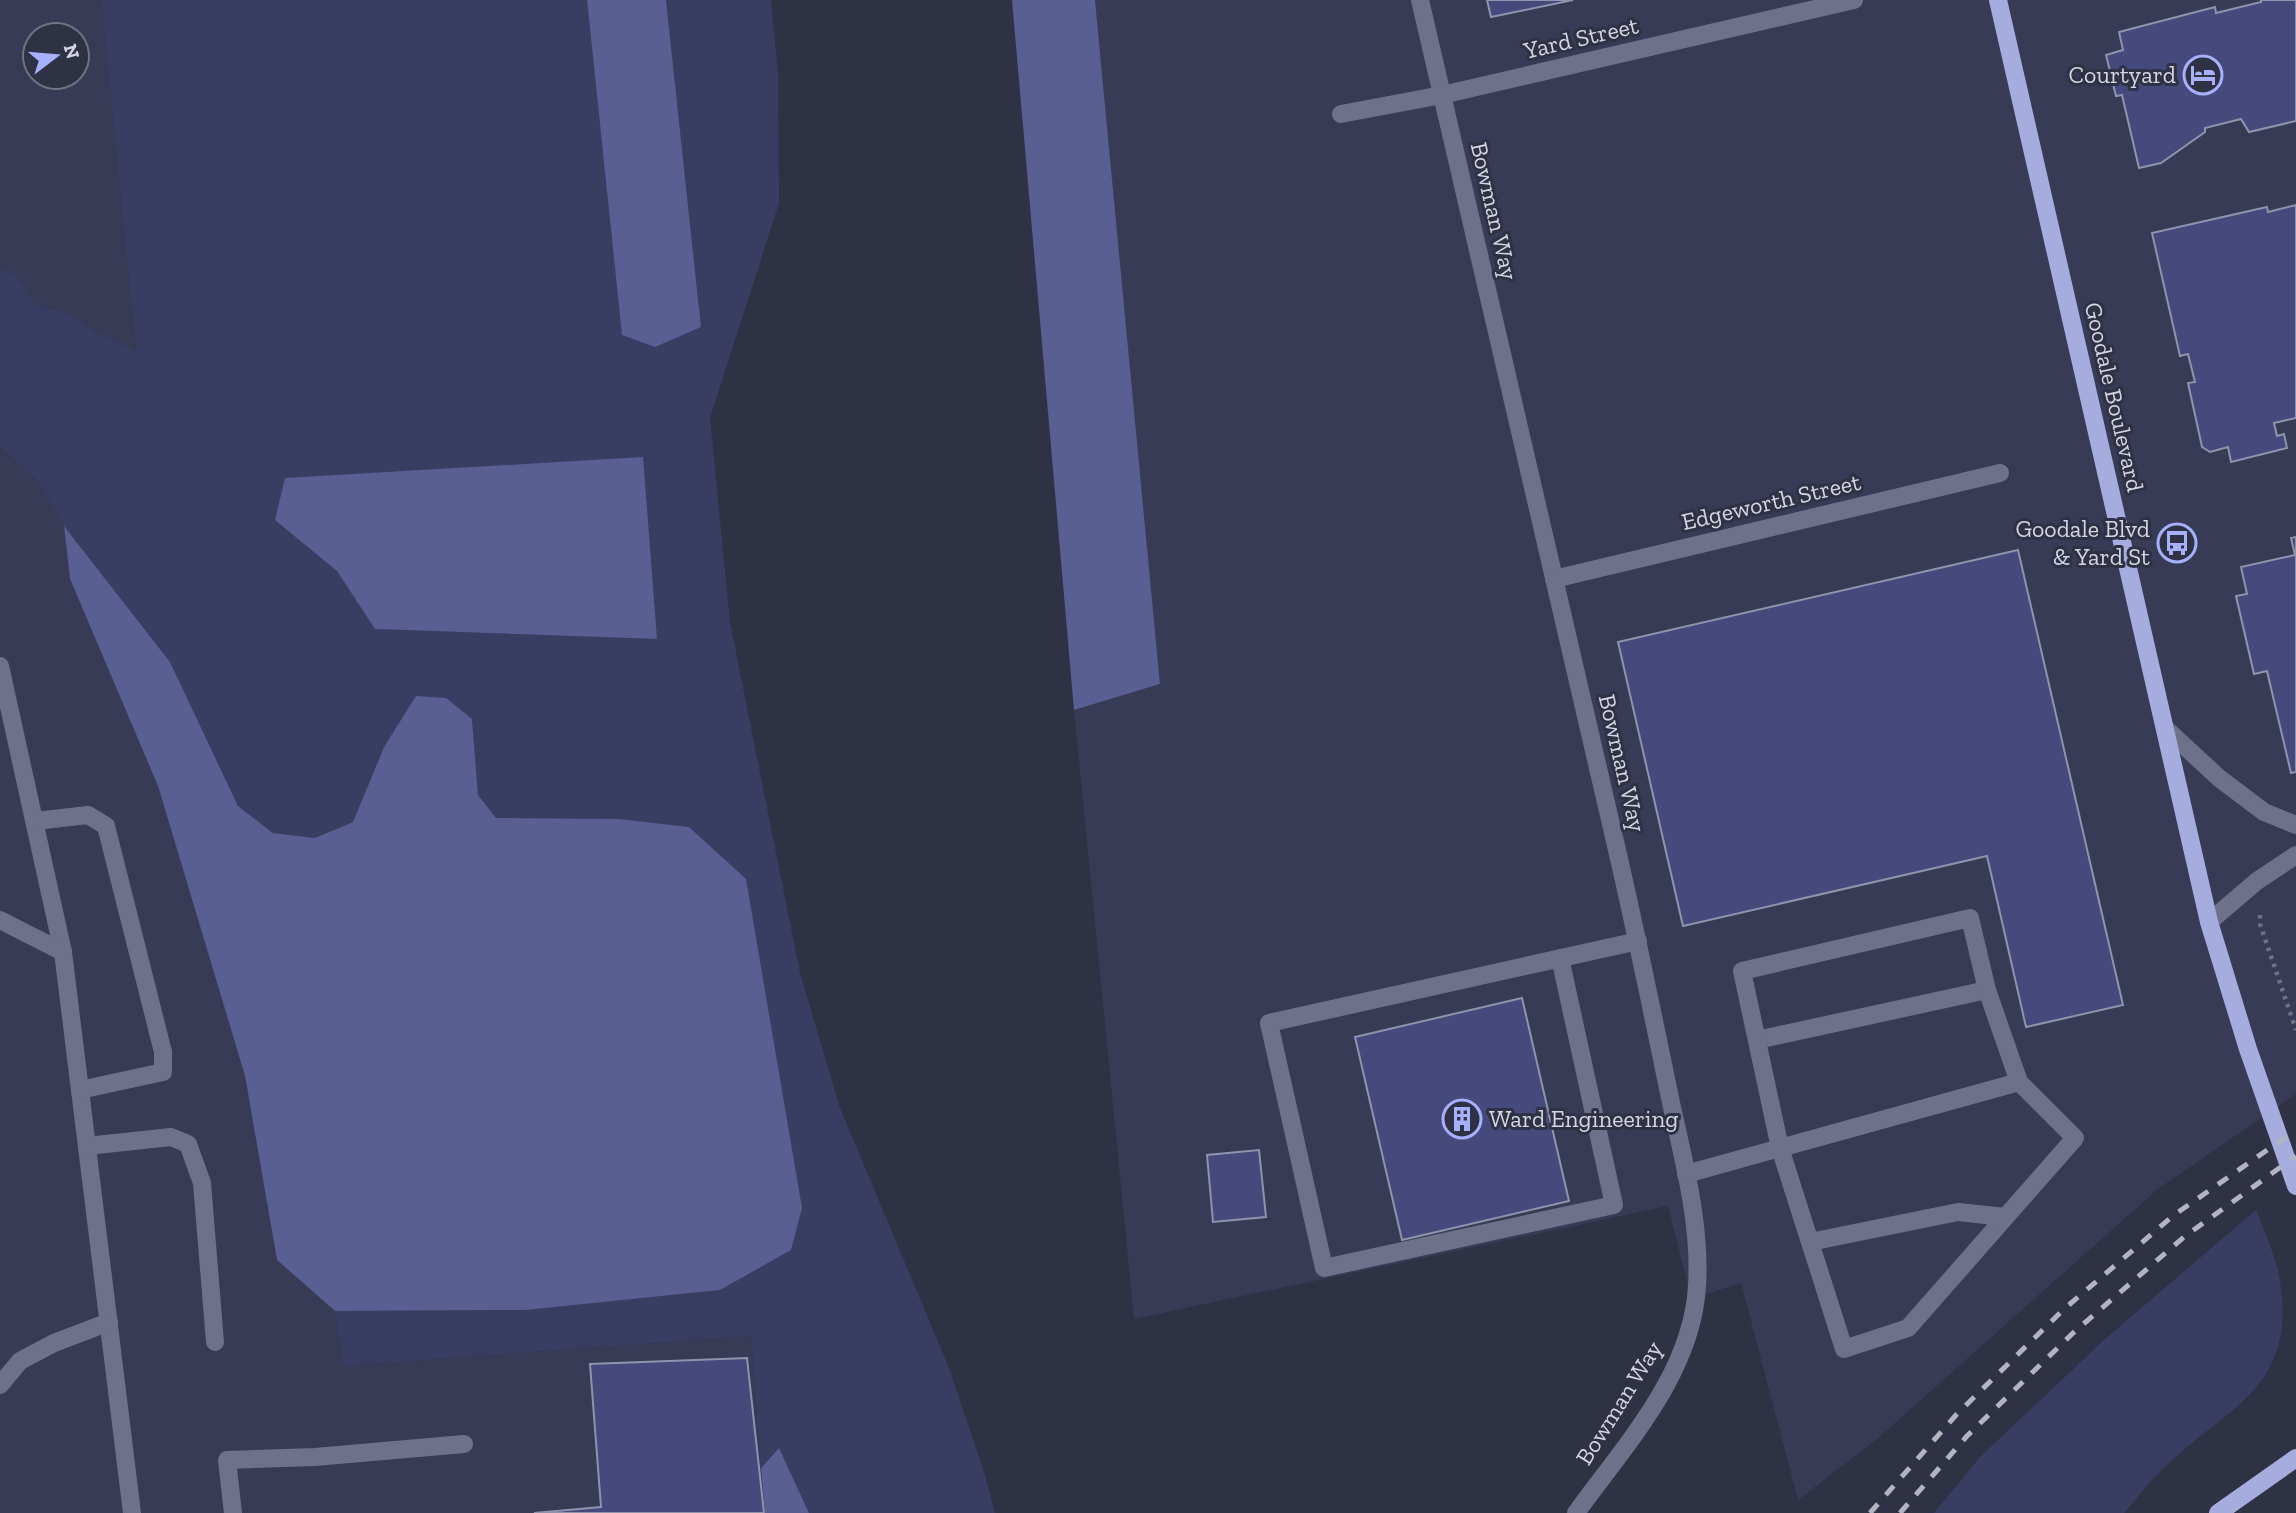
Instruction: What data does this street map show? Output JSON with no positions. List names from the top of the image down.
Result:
{
  "streets": {
    "main road": ["Goodale Boulevard"],
    "street": ["Yard Street", "Bowman Way", "Edgeworth Street"]
  },
  "crossings": [
    ["Yard Street", "Bowman Way"],
    ["Bowman Way", "Edgeworth Street"]
  ],
  "places": {
    "hotel": ["Courtyard"],
    "bus stop": ["Goodale Blvd & Yard St"],
    "building": ["Ward Engineering"]
  },
  "north": "right"
}
